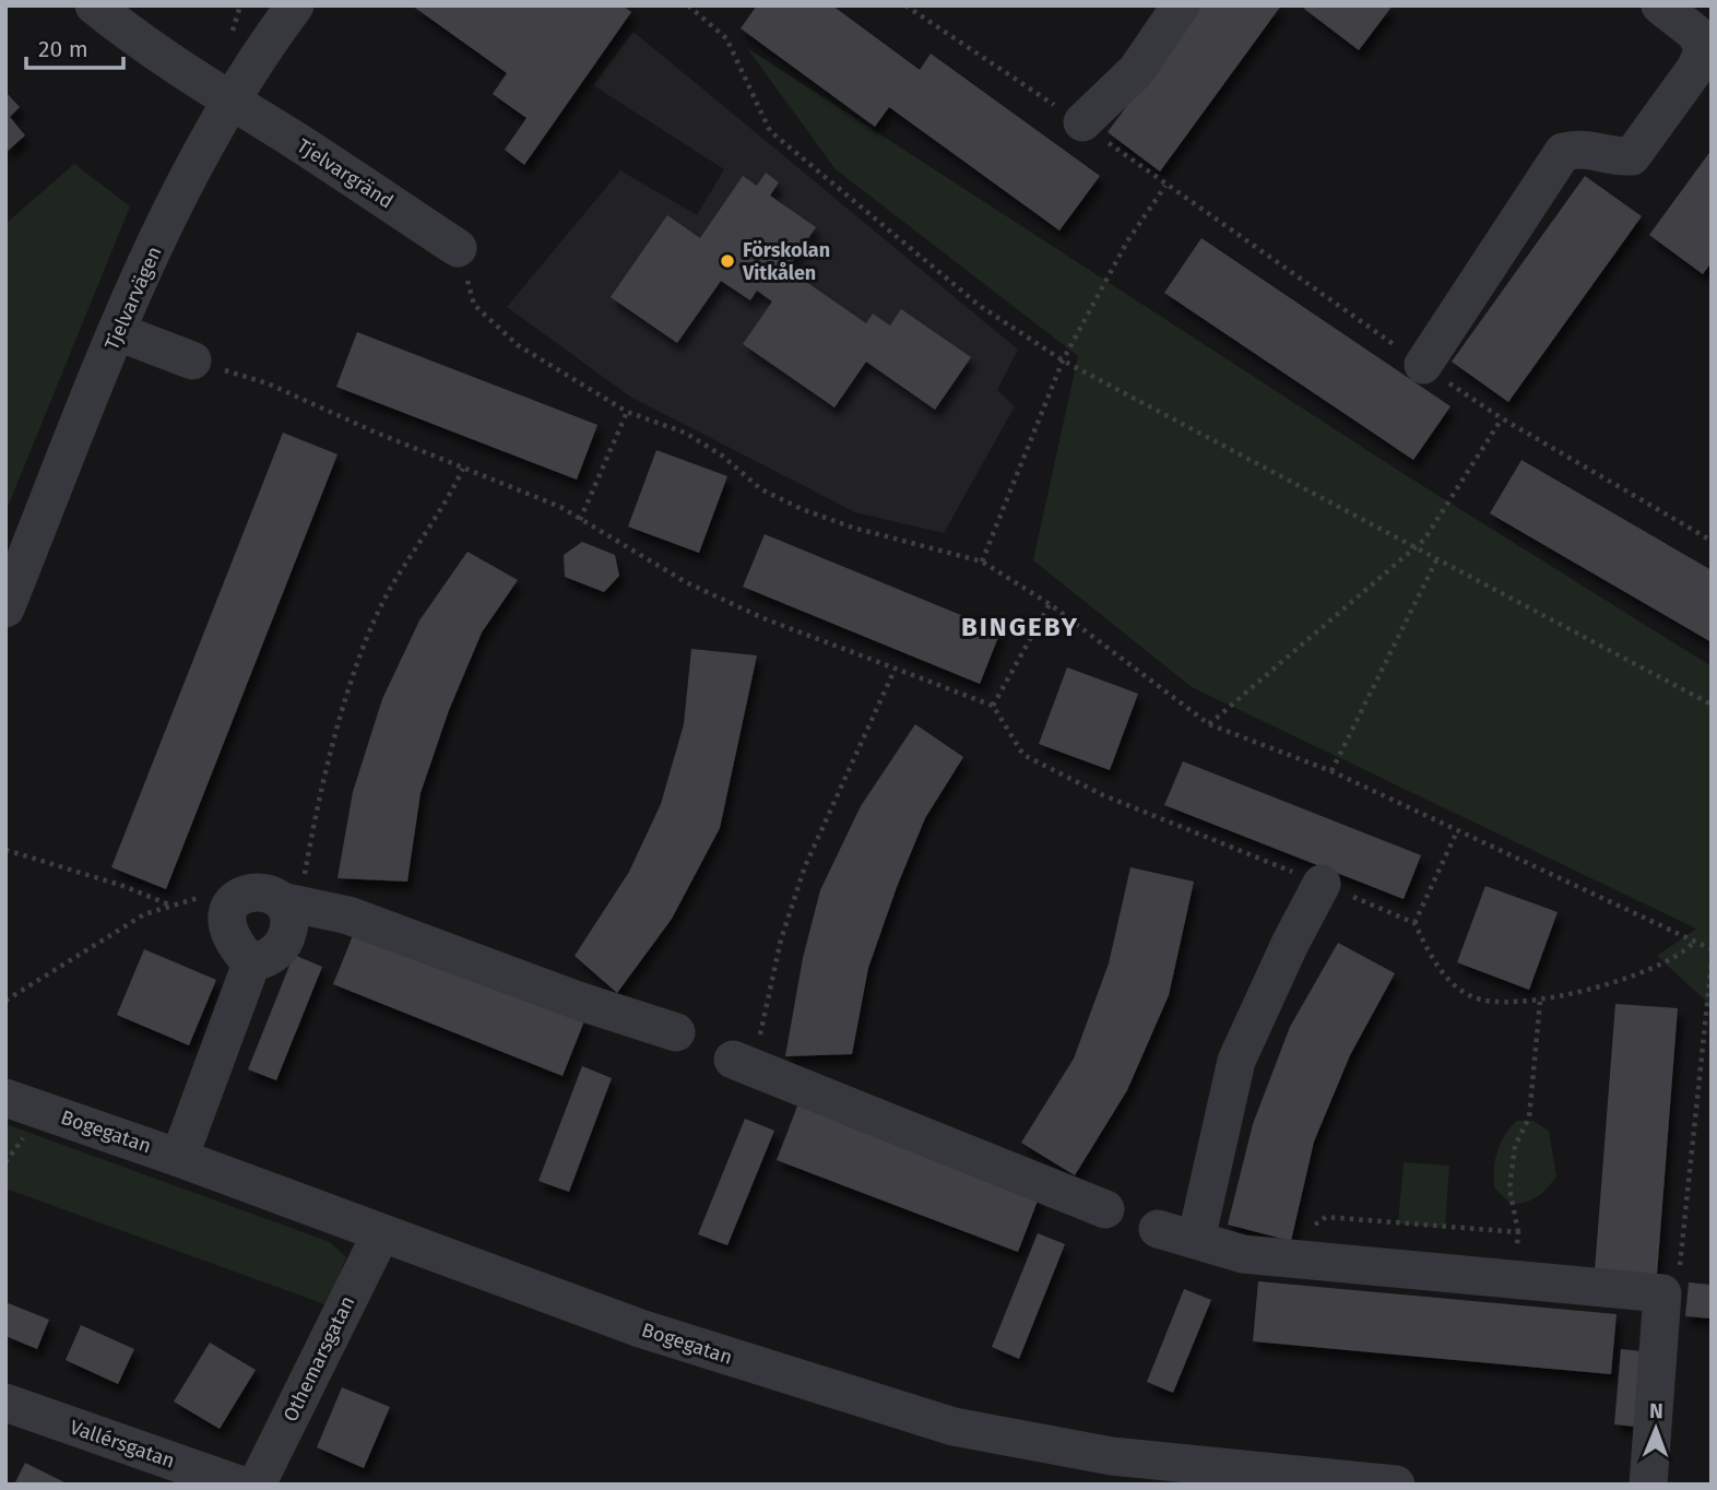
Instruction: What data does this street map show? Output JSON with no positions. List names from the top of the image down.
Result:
{
  "streets": {
    "street": [
      "Tjelvargränd",
      "Tjelvarvägen",
      "Bogegatan",
      "Othemarsgatan",
      "Vallérsgatan"
    ]
  },
  "crossings": [
    ["Tjelvargränd", "Tjelvarvägen"],
    ["Bogegatan", "Othemarsgatan"]
  ],
  "districts": ["BINGEBY"],
  "places": ["Förskolan Vitkålen"],
  "scale_bar": "20 m",
  "north": "top"
}
